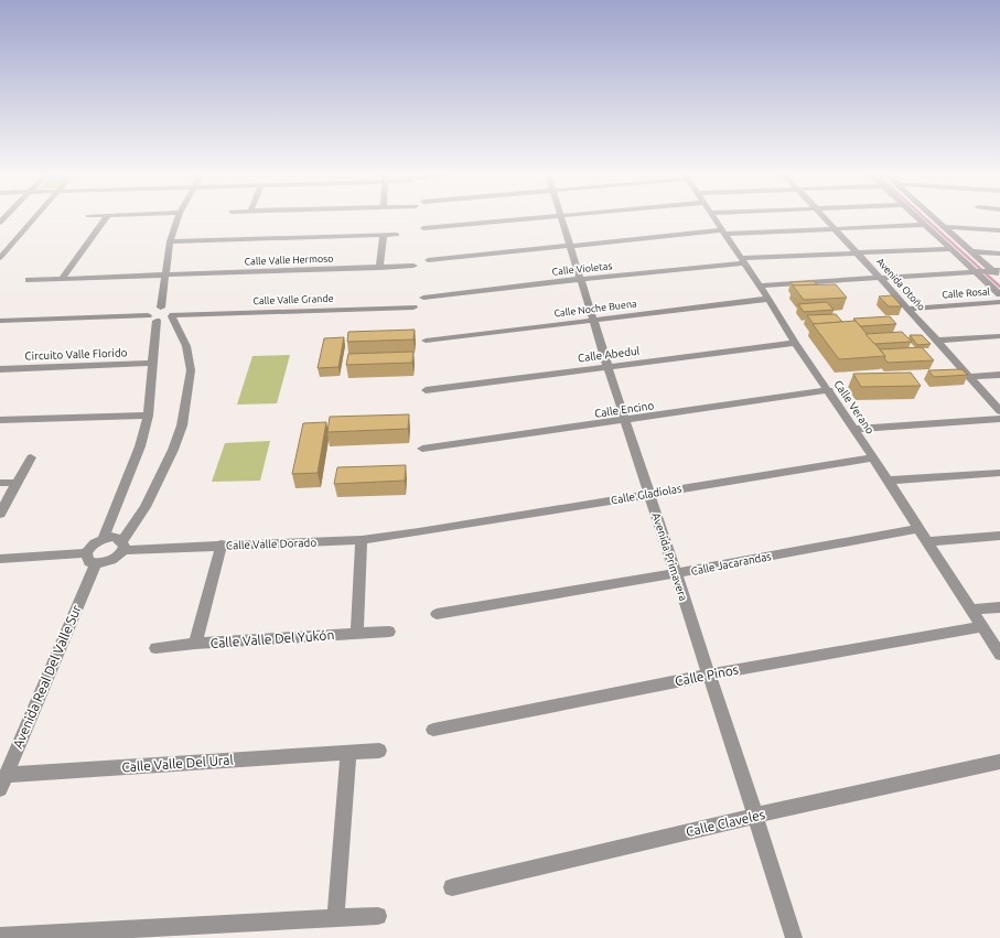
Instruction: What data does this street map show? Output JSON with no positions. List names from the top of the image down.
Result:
{
  "streets": {
    "street": [
      "Calle Valle Hermoso",
      "Calle Violetas",
      "Avenida Otoño",
      "Calle Rosal",
      "Calle Valle Grande",
      "Calle Noche Buena",
      "Circuito Valle Florido",
      "Calle Abedul",
      "Calle Verano",
      "Calle Encino",
      "Calle Gladiolas",
      "Calle Valle Dorado",
      "Avenida Primavera",
      "Calle Jacarandas",
      "Calle Valle Del Yukón",
      "Calle Pinos",
      "Avenida Real Del Valle Sur",
      "Calle Valle Del Ural",
      "Calle Claveles"
    ]
  },
  "crossings": [
    ["Calle Violetas", "Avenida Otoño"],
    ["Calle Violetas", "Calle Verano"],
    ["Calle Violetas", "Avenida Primavera"],
    ["Avenida Otoño", "Calle Rosal"],
    ["Calle Noche Buena", "Calle Verano"],
    ["Calle Noche Buena", "Avenida Primavera"],
    ["Calle Abedul", "Calle Verano"],
    ["Calle Abedul", "Avenida Primavera"],
    ["Calle Verano", "Calle Encino"],
    ["Calle Verano", "Calle Gladiolas"],
    ["Calle Verano", "Calle Jacarandas"],
    ["Calle Verano", "Calle Pinos"],
    ["Calle Encino", "Avenida Primavera"],
    ["Calle Gladiolas", "Calle Valle Dorado"],
    ["Calle Gladiolas", "Avenida Primavera"],
    ["Calle Valle Dorado", "Avenida Real Del Valle Sur"],
    ["Avenida Primavera", "Calle Jacarandas"],
    ["Avenida Primavera", "Calle Pinos"],
    ["Avenida Primavera", "Calle Claveles"],
    ["Avenida Real Del Valle Sur", "Calle Valle Del Ural"]
  ]
}
